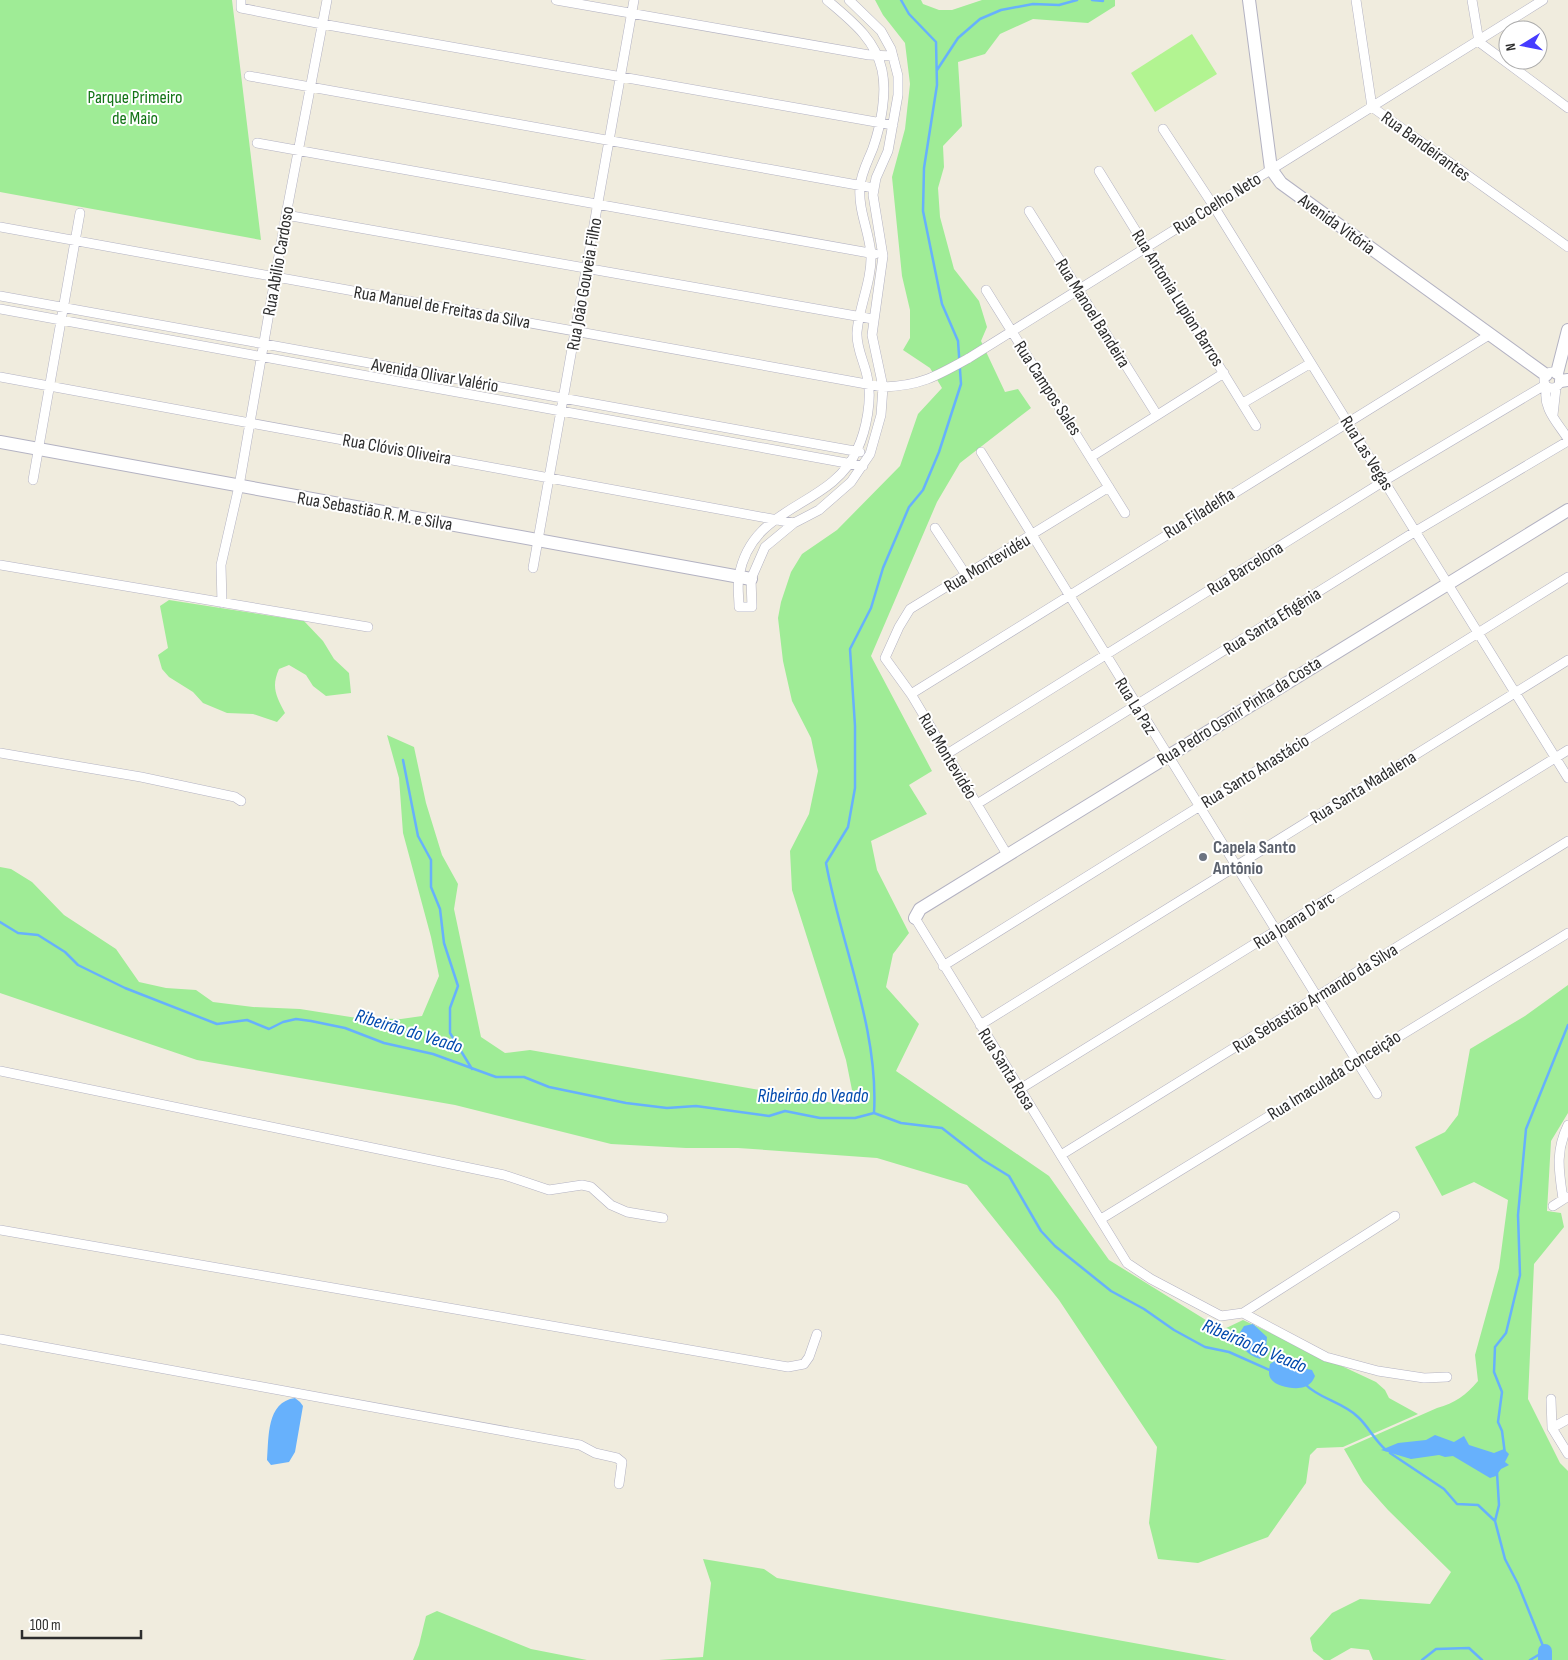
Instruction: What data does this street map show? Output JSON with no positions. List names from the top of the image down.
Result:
{
  "streets": {
    "street": [
      "Rua Bandeirantes",
      "Rua Coelho Neto",
      "Avenida Vitória",
      "Rua Abilio Cardoso",
      "Rua João Gouveia Filho",
      "Rua Antonia Lupion Barros",
      "Rua Manuel de Freitas da Silva",
      "Rua Manoel Bandeira",
      "Avenida Olivar Valério",
      "Rua Campos Sales",
      "Rua Clóvis Oliveira",
      "Rua Las Vegas",
      "Rua Sebastião R. M. e Silva",
      "Rua Filadelfia",
      "Rua Montevidéu",
      "Rua Barcelona",
      "Rua Santa Efigênia",
      "Rua La Paz",
      "Rua Pedro Osmir Pinha da Costa",
      "Rua Montevidéo",
      "Rua Santo Anastácio",
      "Rua Santa Madalena",
      "Rua Joana D'arc",
      "Rua Sebastião Armando da Silva",
      "Rua Santa Rosa",
      "Rua Imaculada Conceição"
    ]
  },
  "crossings": [
    ["Rua Bandeirantes", "Rua Coelho Neto"],
    ["Rua Coelho Neto", "Avenida Vitória"],
    ["Rua Coelho Neto", "Rua Antonia Lupion Barros"],
    ["Rua Coelho Neto", "Rua Manuel de Freitas da Silva"],
    ["Rua Coelho Neto", "Rua Manoel Bandeira"],
    ["Rua Coelho Neto", "Rua Campos Sales"],
    ["Rua Coelho Neto", "Rua Las Vegas"],
    ["Avenida Vitória", "Rua Filadelfia"],
    ["Avenida Vitória", "Rua Barcelona"],
    ["Rua Abilio Cardoso", "Rua Manuel de Freitas da Silva"],
    ["Rua Abilio Cardoso", "Avenida Olivar Valério"],
    ["Rua Abilio Cardoso", "Rua Clóvis Oliveira"],
    ["Rua Abilio Cardoso", "Rua Sebastião R. M. e Silva"],
    ["Rua João Gouveia Filho", "Rua Manuel de Freitas da Silva"],
    ["Rua João Gouveia Filho", "Avenida Olivar Valério"],
    ["Rua João Gouveia Filho", "Rua Clóvis Oliveira"],
    ["Rua João Gouveia Filho", "Rua Sebastião R. M. e Silva"],
    ["Rua Campos Sales", "Rua Montevidéu"],
    ["Rua Las Vegas", "Rua Filadelfia"],
    ["Rua Las Vegas", "Rua Barcelona"],
    ["Rua Las Vegas", "Rua Santa Efigênia"],
    ["Rua Las Vegas", "Rua Pedro Osmir Pinha da Costa"],
    ["Rua Las Vegas", "Rua Santo Anastácio"],
    ["Rua Las Vegas", "Rua Santa Madalena"],
    ["Rua Las Vegas", "Rua Joana D'arc"],
    ["Rua Filadelfia", "Rua La Paz"],
    ["Rua Filadelfia", "Rua Montevidéo"],
    ["Rua Montevidéu", "Rua La Paz"],
    ["Rua Montevidéu", "Rua Montevidéo"],
    ["Rua Barcelona", "Rua La Paz"],
    ["Rua Barcelona", "Rua Montevidéo"],
    ["Rua Santa Efigênia", "Rua La Paz"],
    ["Rua Santa Efigênia", "Rua Montevidéo"],
    ["Rua La Paz", "Rua Pedro Osmir Pinha da Costa"],
    ["Rua La Paz", "Rua Santo Anastácio"],
    ["Rua La Paz", "Rua Santa Madalena"],
    ["Rua La Paz", "Rua Joana D'arc"],
    ["Rua La Paz", "Rua Sebastião Armando da Silva"],
    ["Rua La Paz", "Rua Imaculada Conceição"],
    ["Rua Pedro Osmir Pinha da Costa", "Rua Montevidéo"],
    ["Rua Pedro Osmir Pinha da Costa", "Rua Santa Rosa"],
    ["Rua Santo Anastácio", "Rua Santa Rosa"],
    ["Rua Santa Madalena", "Rua Santa Rosa"],
    ["Rua Joana D'arc", "Rua Santa Rosa"],
    ["Rua Sebastião Armando da Silva", "Rua Santa Rosa"],
    ["Rua Santa Rosa", "Rua Imaculada Conceição"]
  ],
  "water": ["Ribeirão do Veado"],
  "parks": ["Parque Primeiro de Maio"],
  "places": ["Capela Santo Antônio"],
  "scale_bar": "100 m",
  "north": "left"
}
